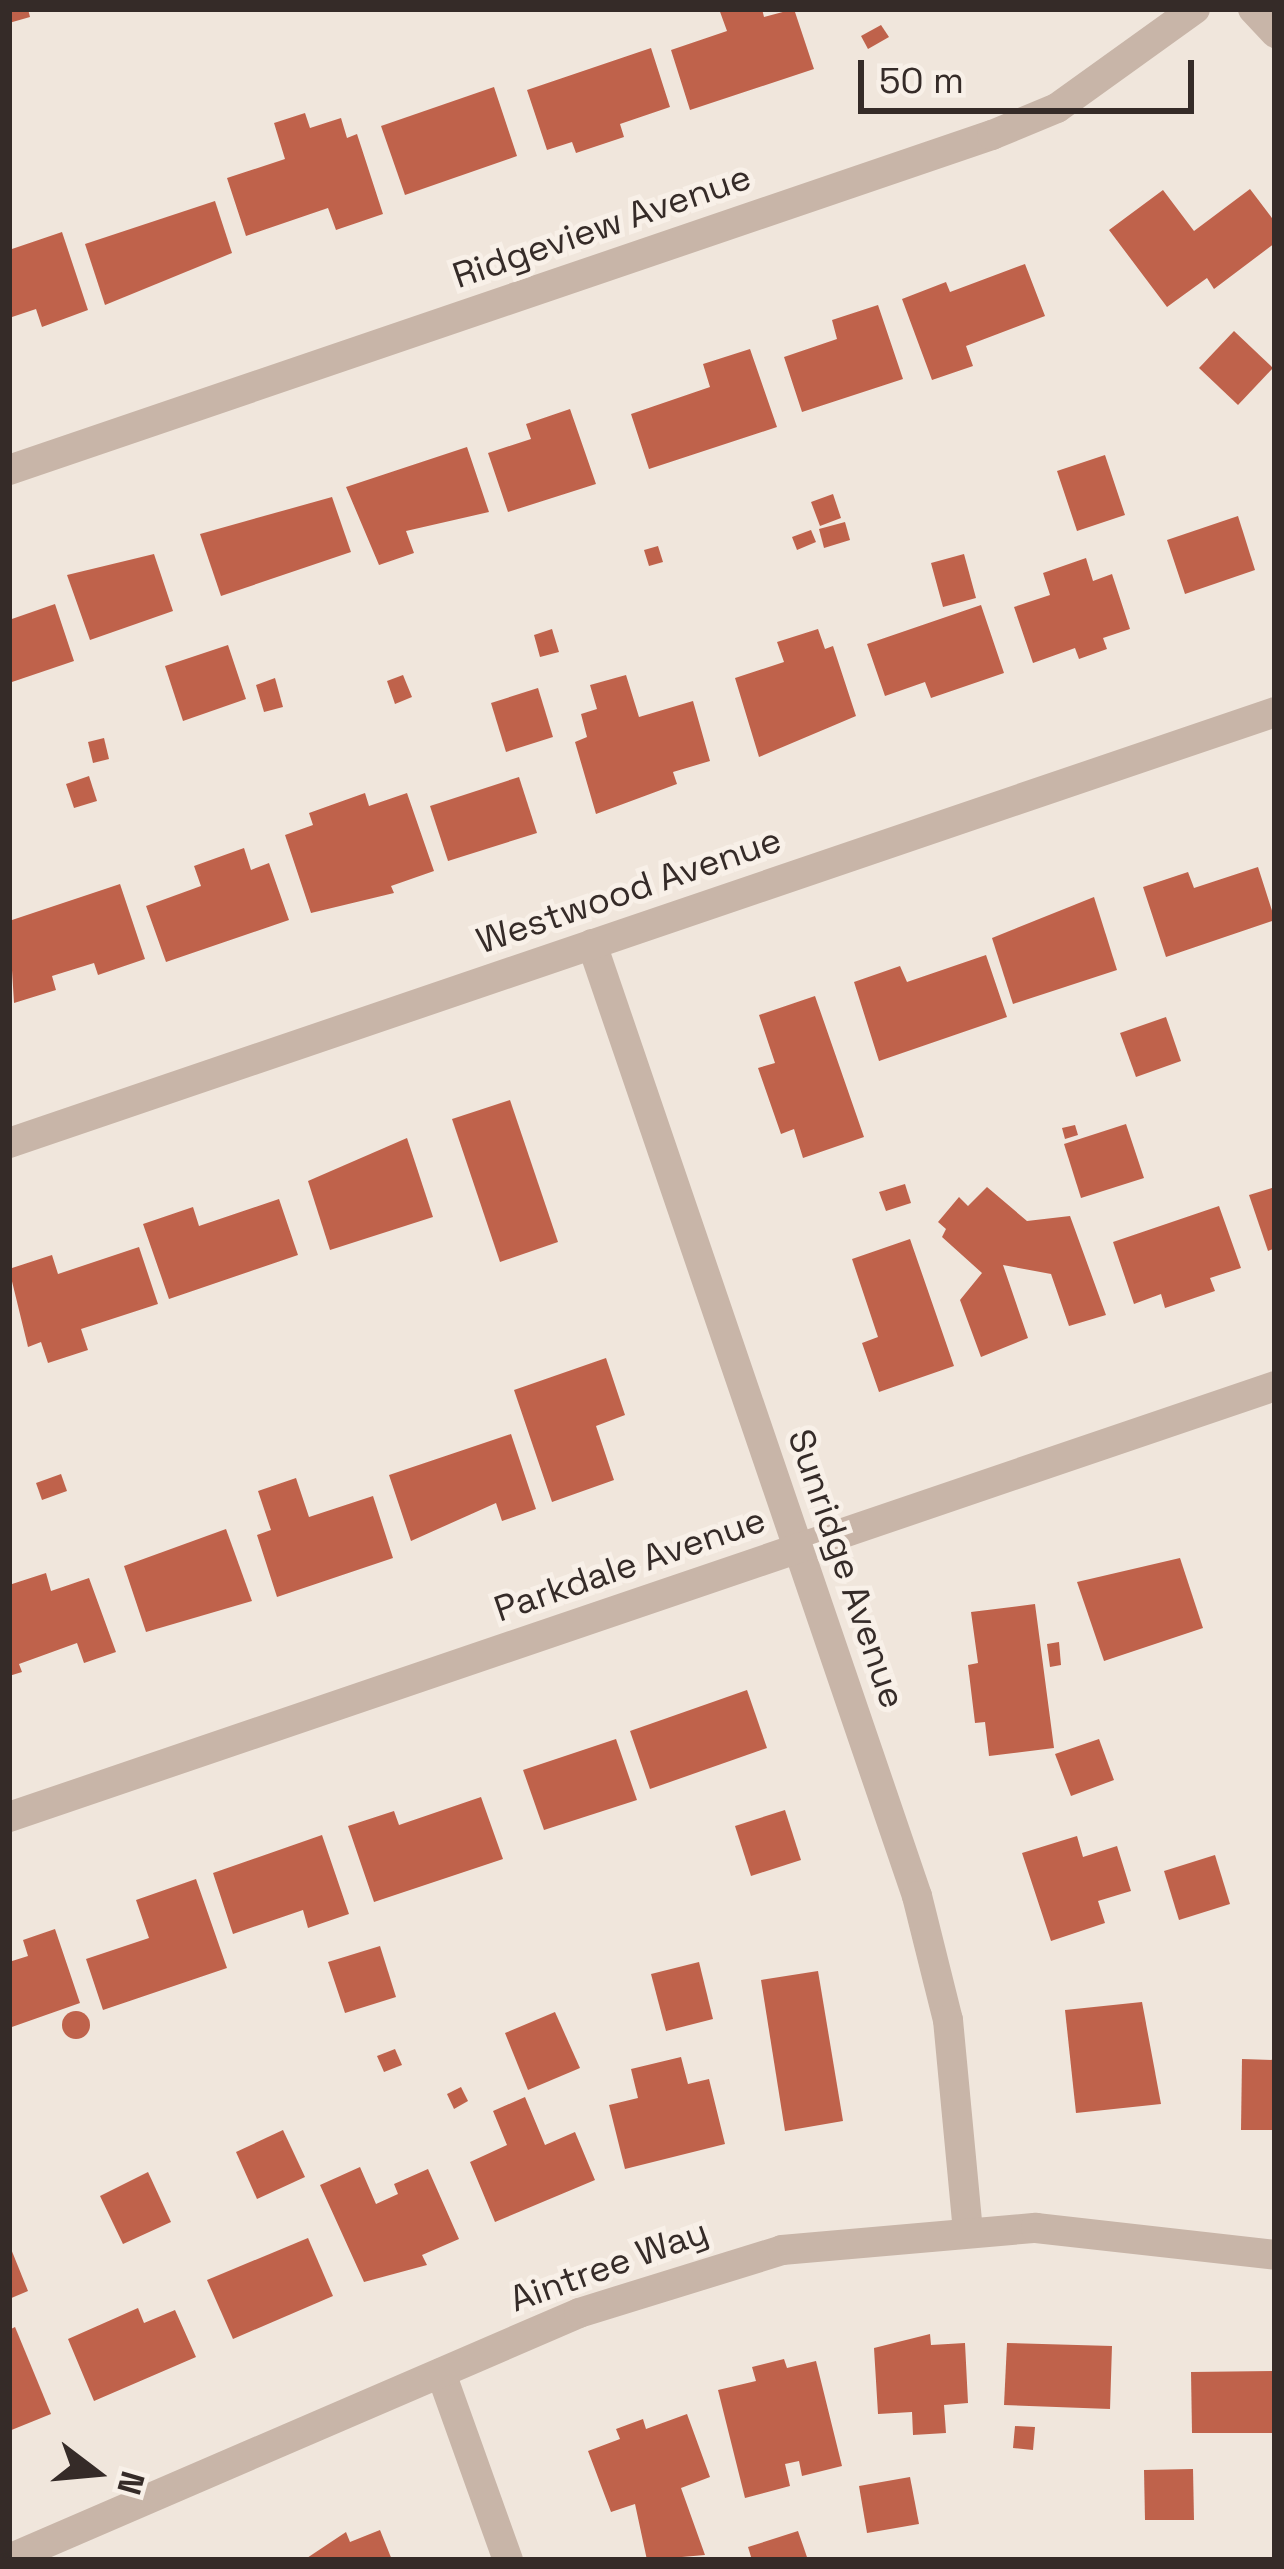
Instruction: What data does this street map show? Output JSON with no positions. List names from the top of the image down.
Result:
{
  "streets": {
    "street": [
      "Ridgeview Avenue",
      "Westwood Avenue",
      "Parkdale Avenue",
      "Sunridge Avenue",
      "Aintree Way"
    ]
  },
  "crossings": [
    ["Westwood Avenue", "Sunridge Avenue"],
    ["Parkdale Avenue", "Sunridge Avenue"],
    ["Sunridge Avenue", "Aintree Way"]
  ],
  "scale_bar": "50 m",
  "north": "right"
}
